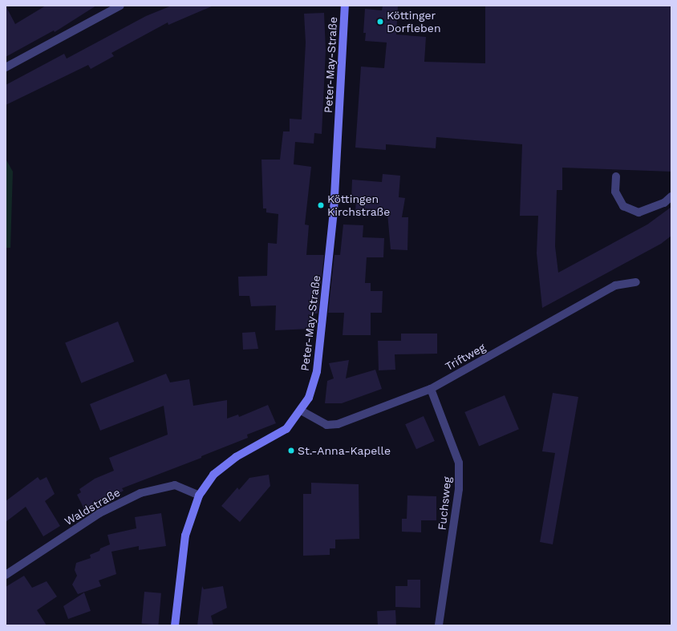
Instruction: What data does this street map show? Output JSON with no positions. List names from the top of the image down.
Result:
{
  "streets": {
    "main road": ["Peter-May-Straße"],
    "street": ["Triftweg", "Fuchsweg", "Waldstraße"]
  },
  "crossings": [
    ["Peter-May-Straße", "Triftweg"],
    ["Peter-May-Straße", "Waldstraße"],
    ["Triftweg", "Fuchsweg"]
  ],
  "places": ["Köttinger Dorfleben", "Köttingen Kirchstraße", "St.-Anna-Kapelle"]
}
